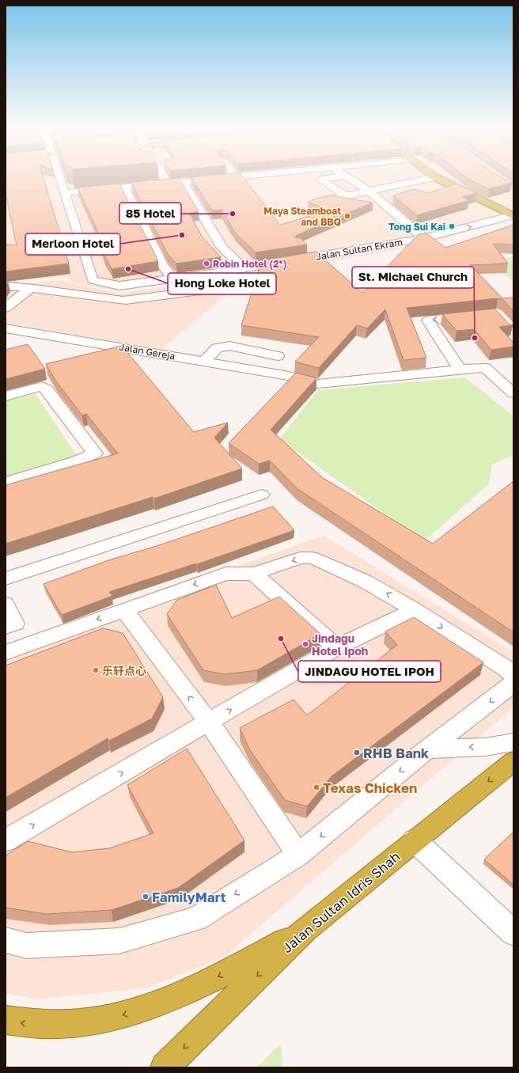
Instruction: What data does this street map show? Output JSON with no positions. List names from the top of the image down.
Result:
{
  "streets": {
    "highway": ["Jalan Sultan Idris Shah"],
    "street": ["Jalan Sultan Ekram", "Jalan Gereja"]
  },
  "one_way": ["Jalan Sultan Idris Shah"],
  "places": [
    "85 Hotel",
    "Maya Steamboat and BBQ",
    "Tong Sui Kai",
    "Merloon Hotel",
    "Robin Hotel (2*)",
    "Hong Loke Hotel",
    "St. Michael Church",
    "JINDAGU HOTEL IPOH",
    "Jindagu Hotel Ipoh",
    "乐轩点心",
    "RHB Bank",
    "Texas Chicken",
    "FamilyMart"
  ]
}
